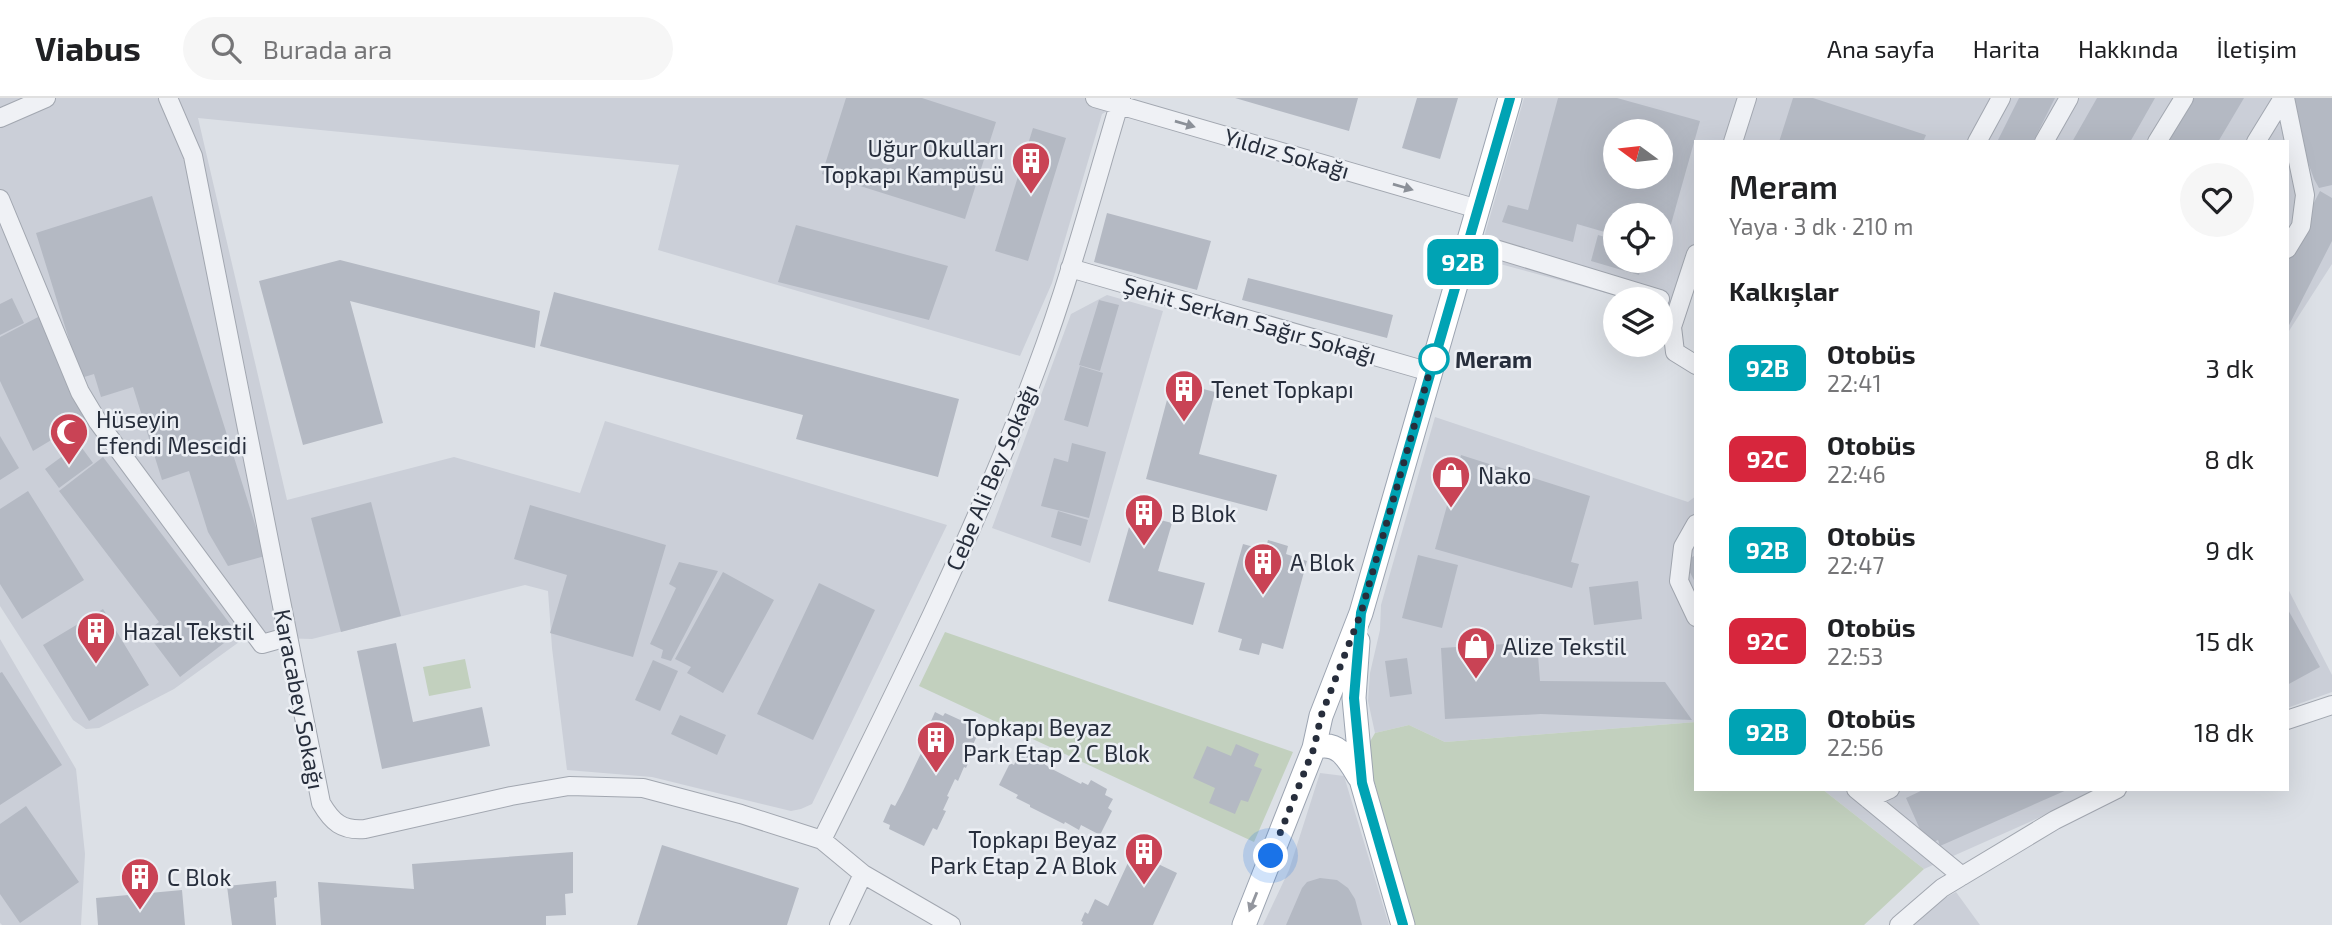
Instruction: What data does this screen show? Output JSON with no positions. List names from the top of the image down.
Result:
{
  "streets": {
    "street": [
      "Yıldız Sokağı",
      "Şehit Serkan Sağır Sokağı",
      "Cebe Ali Bey Sokağı",
      "Karacabey Sokağı"
    ]
  },
  "crossings": [
    ["Yıldız Sokağı", "Cebe Ali Bey Sokağı"],
    ["Şehit Serkan Sağır Sokağı", "Cebe Ali Bey Sokağı"],
    ["Cebe Ali Bey Sokağı", "Karacabey Sokağı"]
  ],
  "one_way": ["Yıldız Sokağı"],
  "places": {
    "building": [
      "Uğur Okulları Topkapı Kampüsü",
      "Tenet Topkapı",
      "B Blok",
      "A Blok",
      "Hazal Tekstil",
      "Topkapı Beyaz Park Etap 2 C Blok",
      "Topkapı Beyaz Park Etap 2 A Blok",
      "C Blok"
    ],
    "other": ["Meram"],
    "mosque": ["Hüseyin Efendi Mescidi"],
    "shop": ["Nako", "Alize Tekstil"]
  },
  "lines": ["bus line 92B"],
  "north": "left",
  "page": {
    "header": "Viabus",
    "search": "Burada ara",
    "nav": [
      "Ana sayfa",
      "Harita",
      "Hakkında",
      "İletişim"
    ],
    "on_map": "92B",
    "heading": [
      ["Meram", "Yaya · 3 dk · 210 m"],
      "Kalkışlar"
    ],
    "list": [
      {
        "mark": "92B",
        "name": "Otobüs",
        "note": "22:41",
        "value": "3 dk"
      },
      {
        "mark": "92C",
        "name": "Otobüs",
        "note": "22:46",
        "value": "8 dk"
      },
      {
        "mark": "92B",
        "name": "Otobüs",
        "note": "22:47",
        "value": "9 dk"
      },
      {
        "mark": "92C",
        "name": "Otobüs",
        "note": "22:53",
        "value": "15 dk"
      },
      {
        "mark": "92B",
        "name": "Otobüs",
        "note": "22:56",
        "value": "18 dk"
      }
    ]
  }
}
